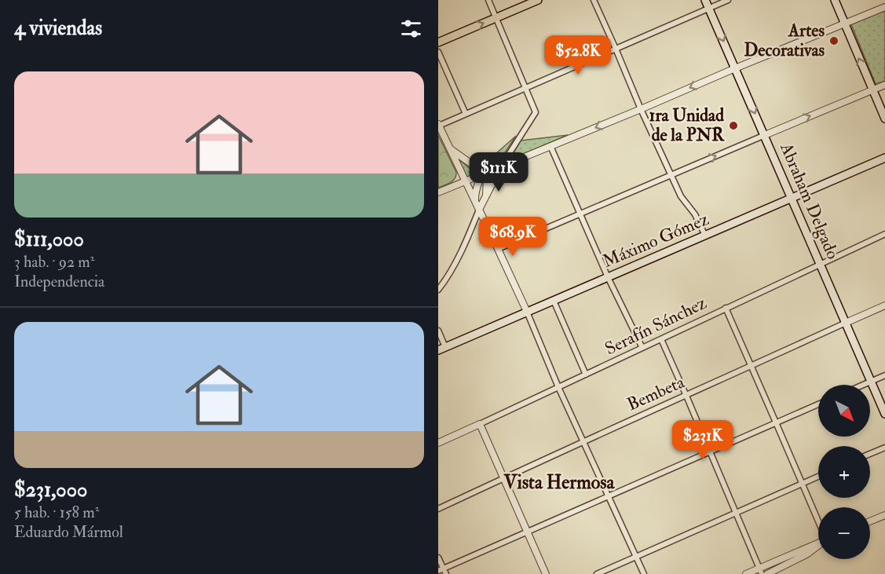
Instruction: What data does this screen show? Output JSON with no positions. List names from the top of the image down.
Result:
{
  "streets": {
    "main road": ["Abraham Delgado", "Máximo Gómez"],
    "street": ["Serafín Sánchez", "Bembeta"]
  },
  "crossings": [
    ["Abraham Delgado", "Máximo Gómez"],
    ["Abraham Delgado", "Serafín Sánchez"],
    ["Abraham Delgado", "Bembeta"]
  ],
  "districts": ["Vista Hermosa"],
  "places": ["Artes Decorativas", "1ra Unidad de la PNR"],
  "north": "bottom right",
  "page": {
    "heading": "4 viviendas",
    "price": [
      "$52.8K",
      "$111K",
      "$68.9K",
      "$231K"
    ],
    "list": [
      {
        "name": "$111,000",
        "note": "3 hab. · 92 m² · Independencia"
      },
      {
        "name": "$231,000",
        "note": "5 hab. · 158 m² · Eduardo Mármol"
      }
    ],
    "map_buttons": ["+", "−"]
  }
}
